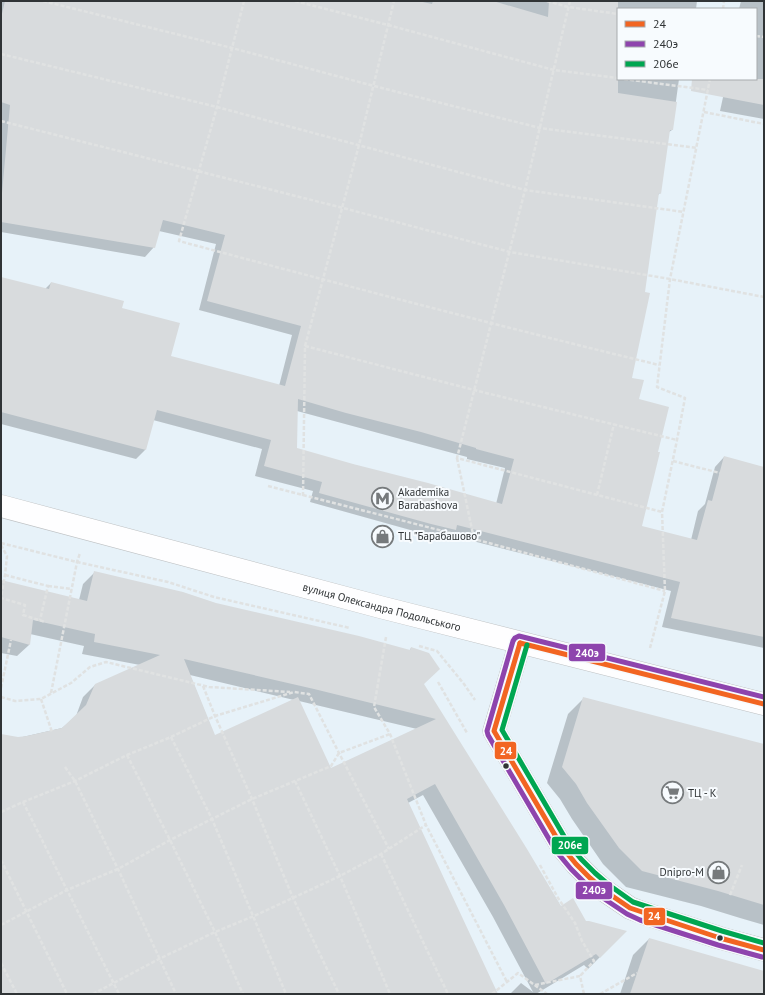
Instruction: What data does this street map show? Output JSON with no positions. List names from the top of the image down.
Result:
{
  "streets": {
    "street": ["вулиця Олександра Подольського"]
  },
  "places": {
    "metro station": ["Akademіka Barabashova"],
    "shop": ["ТЦ \"Барабашово\"", "Dnipro-M"],
    "supermarket": ["ТЦ - К"]
  },
  "lines": ["transit line 240э", "transit line 24", "transit line 206е"],
  "legend": ["24", "240э", "206е"]
}
